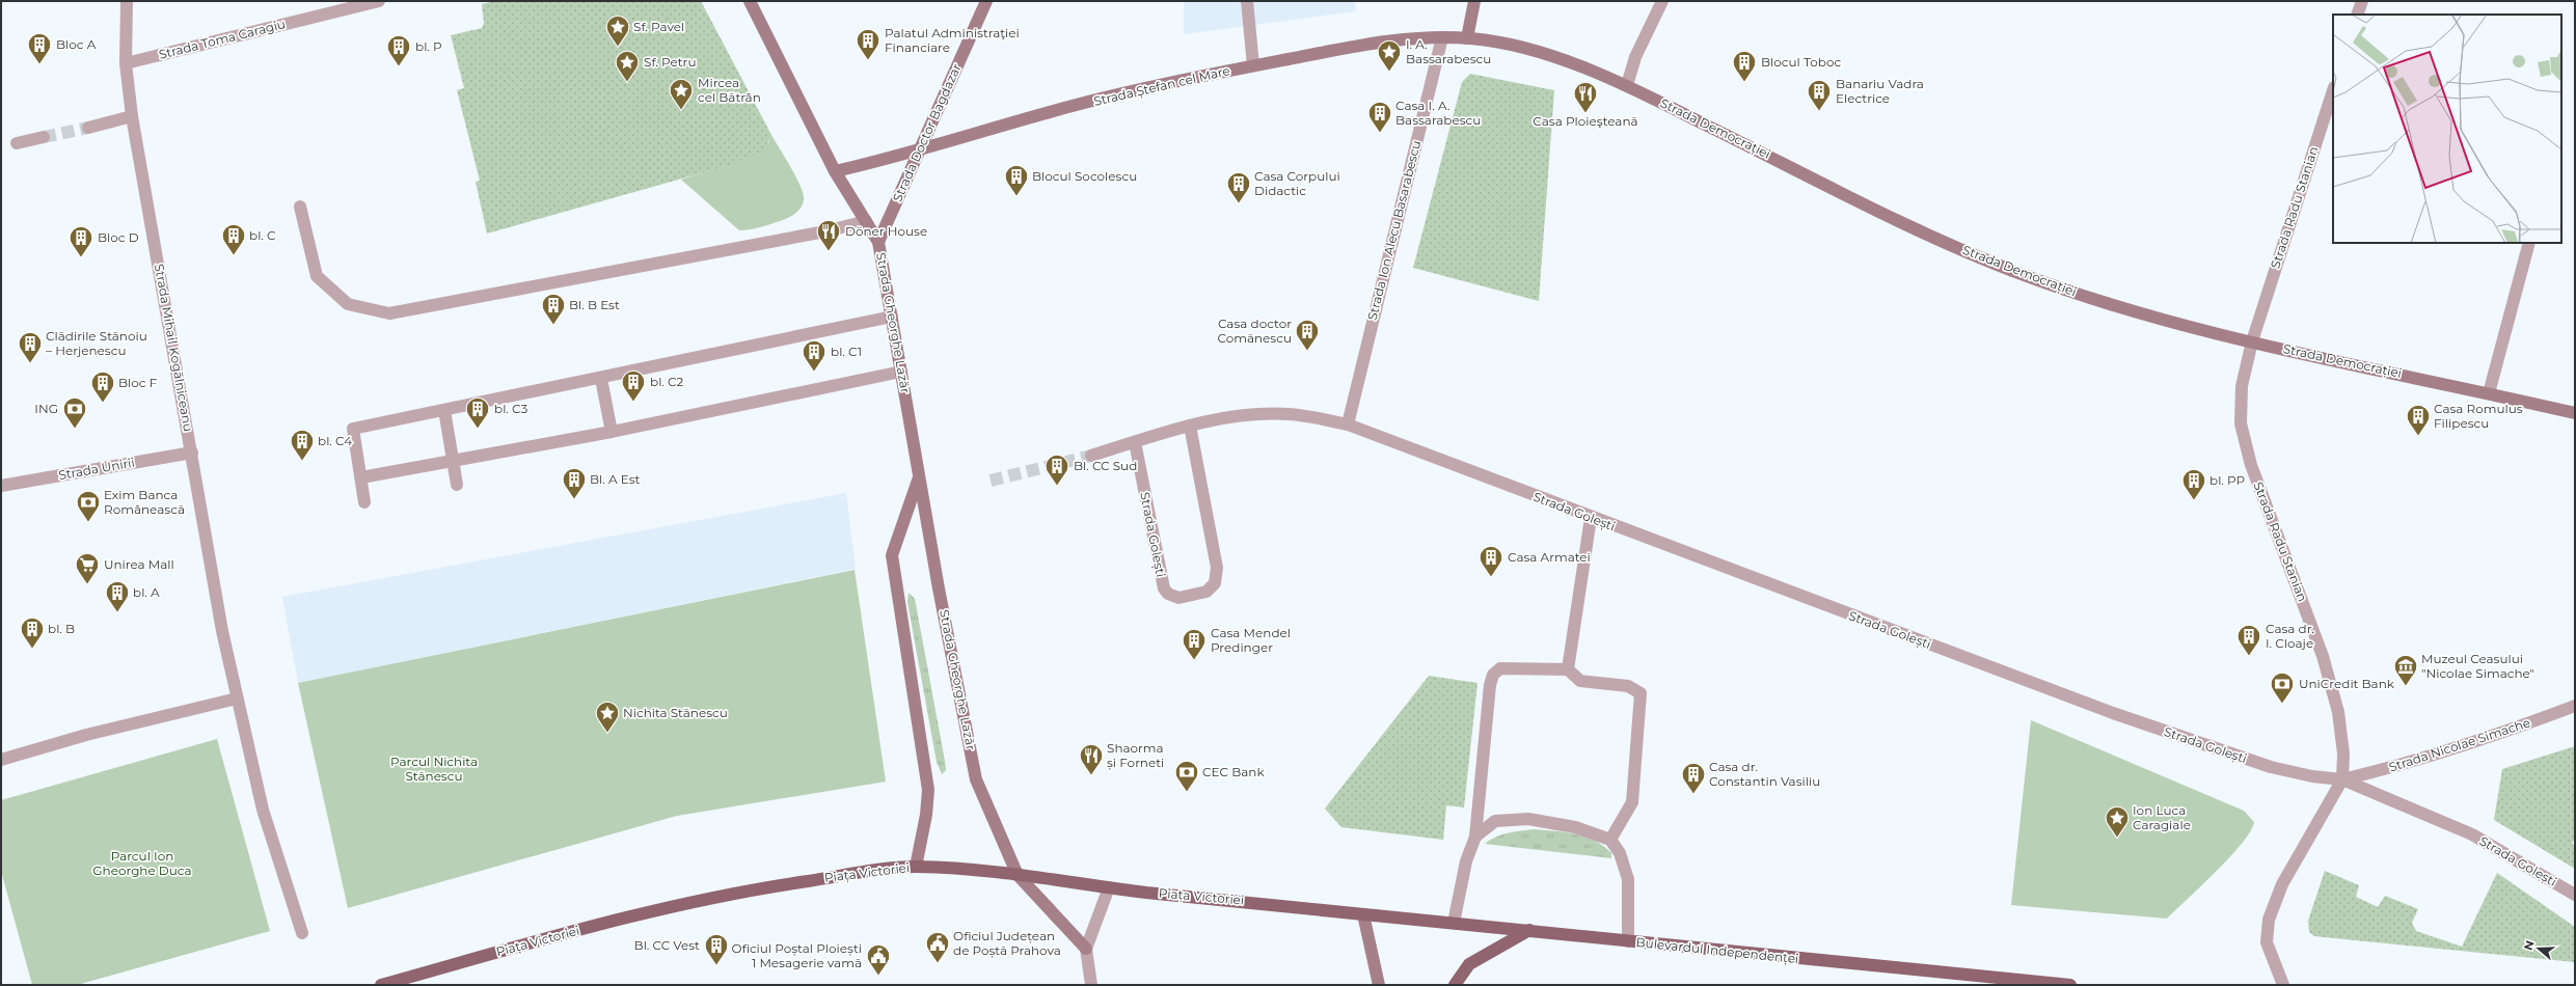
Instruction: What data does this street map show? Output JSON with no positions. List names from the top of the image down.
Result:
{
  "streets": {
    "main road": [
      "Strada Ștefan cel Mare",
      "Strada Democrației",
      "Strada Doctor Bagdazar",
      "Strada Gheorghe Lazăr",
      "Piața Victoriei",
      "Bulevardul Independenței"
    ],
    "street": [
      "Strada Toma Caragiu",
      "Strada Radu Stanian",
      "Strada Ion Alecu Basarabescu",
      "Strada Mihail Kogălniceanu",
      "Strada Unirii",
      "Strada Golești",
      "Strada Nicolae Simache"
    ]
  },
  "crossings": [
    ["Strada Toma Caragiu", "Strada Mihail Kogălniceanu"],
    ["Strada Ștefan cel Mare", "Strada Democrației"],
    ["Strada Ștefan cel Mare", "Strada Doctor Bagdazar"],
    ["Strada Ștefan cel Mare", "Strada Ion Alecu Basarabescu"],
    ["Strada Ștefan cel Mare", "Strada Gheorghe Lazăr"],
    ["Strada Democrației", "Strada Radu Stanian"],
    ["Strada Doctor Bagdazar", "Strada Gheorghe Lazăr"],
    ["Strada Radu Stanian", "Strada Golești"],
    ["Strada Radu Stanian", "Strada Nicolae Simache"],
    ["Strada Ion Alecu Basarabescu", "Strada Golești"],
    ["Strada Gheorghe Lazăr", "Piața Victoriei"],
    ["Strada Mihail Kogălniceanu", "Strada Unirii"],
    ["Strada Golești", "Strada Nicolae Simache"],
    ["Piața Victoriei", "Bulevardul Independenței"]
  ],
  "parks": ["Parcul Nichita Stănescu", "Parcul Ion Gheorghe Duca"],
  "places": {
    "place": [
      "Sf. Pavel",
      "I. A. Bassarabescu",
      "Sf. Petru",
      "Mircea cel Bătrân",
      "Nichita Stănescu",
      "Ion Luca Caragiale"
    ],
    "building": [
      "Palatul Administraţiei Financiare",
      "Bloc A",
      "bl. P",
      "Blocul Toboc",
      "Banariu Vadra Electrice",
      "Casa I. A. Bassarabescu",
      "Blocul Socolescu",
      "Casa Corpului Didactic",
      "bl. C",
      "Bloc D",
      "Bl. B Est",
      "Casa doctor Comănescu",
      "Clădirile Stănoiu – Herjenescu",
      "bl. C1",
      "bl. C2",
      "Bloc F",
      "bl. C3",
      "Casa Romulus Filipescu",
      "bl. C4",
      "Bl. CC Sud",
      "Bl. A Est",
      "bl. PP",
      "Casa Armatei",
      "bl. A",
      "bl. B",
      "Casa dr. I. Cloaje",
      "Casa Mendel Predinger",
      "Casa dr. Constantin Vasiliu",
      "Bl. CC Vest"
    ],
    "restaurant": ["Casa Ploieşteană", "Döner House", "Shaorma și Forneti"],
    "bank": [
      "ING",
      "Exim Banca Românească",
      "UniCredit Bank",
      "CEC Bank"
    ],
    "supermarket": ["Unirea Mall"],
    "museum": ["Muzeul Ceasului \"Nicolae Simache\""],
    "public building": ["Oficiul Județean de Poștă Prahova", "Oficiul Poștal Ploiești 1 Mesagerie vamă"]
  },
  "north": "left"
}
